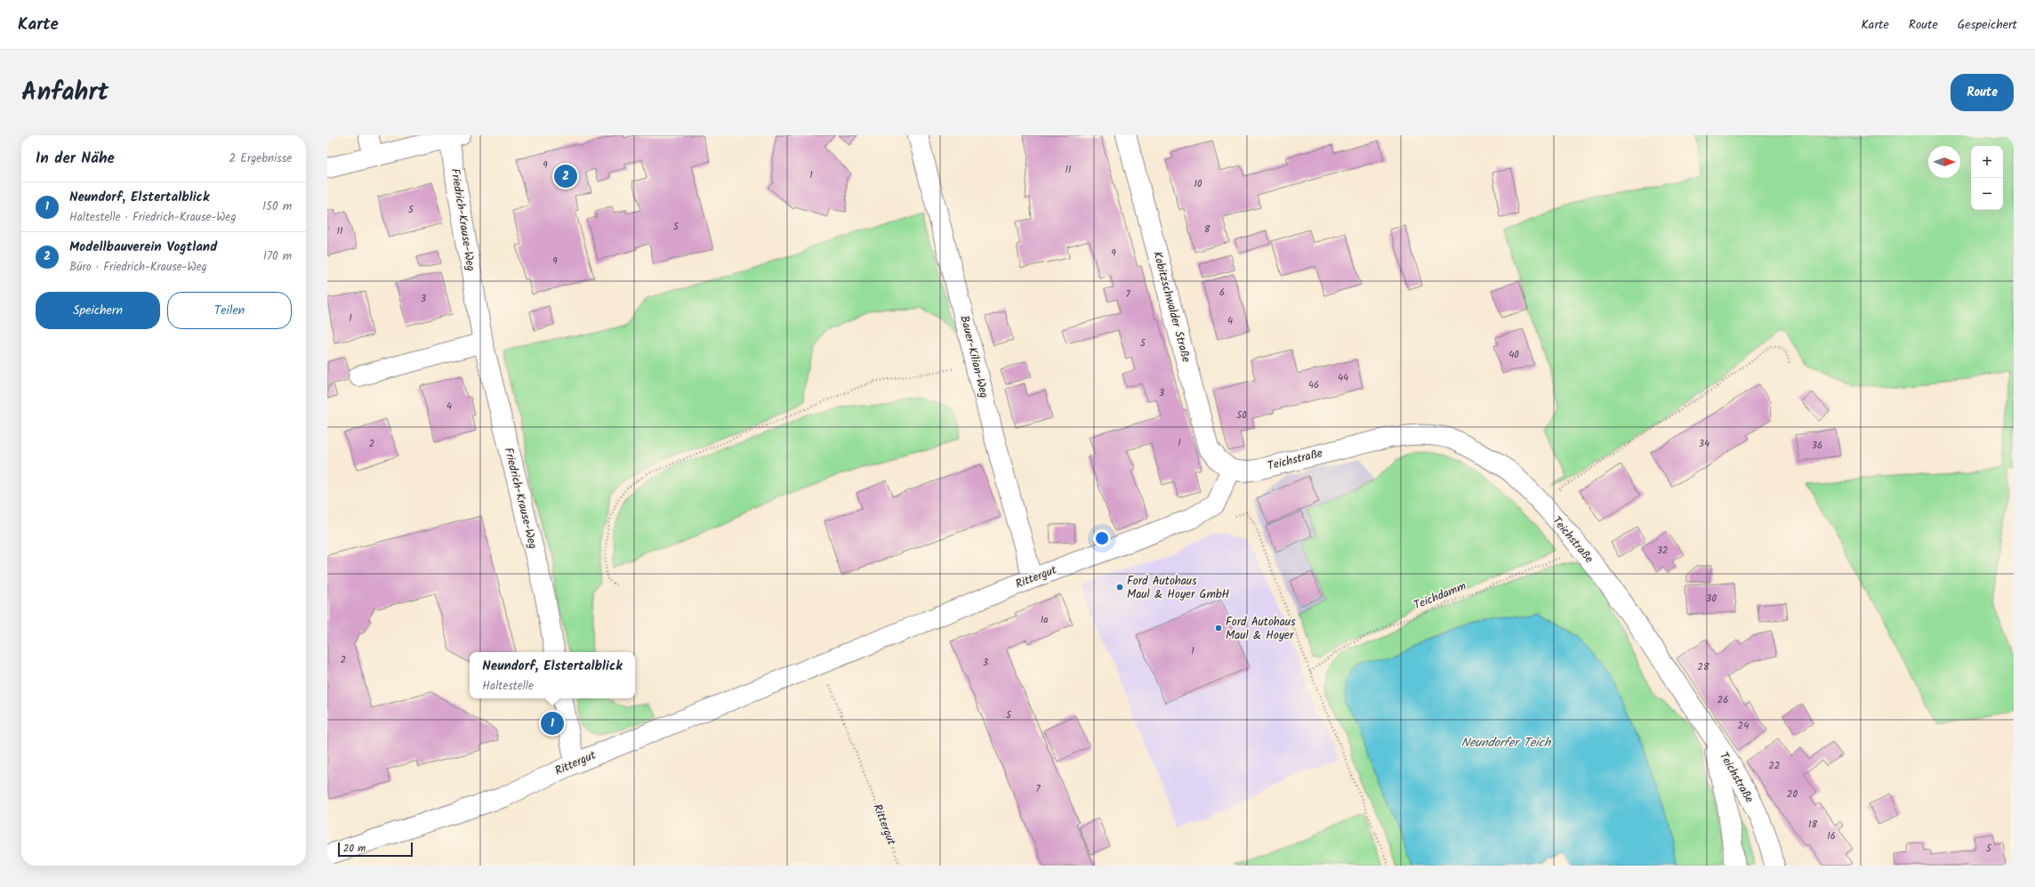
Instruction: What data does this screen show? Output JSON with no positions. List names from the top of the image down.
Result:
{
  "streets": {
    "street": [
      "Friedrich-Krause-Weg",
      "Kobitzschwalder Straße",
      "Bauer-Kilian-Weg",
      "Teichstraße",
      "Rittergut"
    ],
    "path": ["Teichdamm"]
  },
  "crossings": [
    ["Kobitzschwalder Straße", "Teichstraße"],
    ["Kobitzschwalder Straße", "Rittergut"],
    ["Bauer-Kilian-Weg", "Rittergut"],
    ["Teichstraße", "Rittergut"],
    ["Teichstraße", "Teichdamm"]
  ],
  "water": ["Neundorfer Teich"],
  "places": ["Ford Autohaus Maul & Hoyer GmbH", "Ford Autohaus Maul & Hoyer"],
  "house_numbers": [
    "9",
    "11",
    "1",
    "10",
    "5",
    "5",
    "8",
    "11",
    "9",
    "9",
    "6",
    "7",
    "3",
    "1",
    "4",
    "5",
    "40",
    "44",
    "46",
    "3",
    "4",
    "50",
    "1",
    "2",
    "34",
    "36",
    "32",
    "30",
    "1a",
    "1",
    "2",
    "3",
    "28",
    "26",
    "5",
    "24",
    "22",
    "7",
    "20",
    "18",
    "16",
    "5"
  ],
  "scale_bar": "20 m",
  "north": "right",
  "page": {
    "header": "Karte",
    "nav": ["Karte", "Route", "Gespeichert"],
    "title": "Anfahrt",
    "buttons": [
      "Route",
      ["Speichern", "Teilen"]
    ],
    "heading": ["In der Nähe", "2 Ergebnisse"],
    "map_buttons": ["+", "−"],
    "pins": ["2", "1"],
    "list": [
      {
        "mark": "1",
        "name": "Neundorf, Elstertalblick",
        "note": "Haltestelle · Friedrich-Krause-Weg",
        "value": "150 m"
      },
      {
        "mark": "2",
        "name": "Modellbauverein Vogtland",
        "note": "Büro · Friedrich-Krause-Weg",
        "value": "170 m"
      }
    ],
    "popup": ["Neundorf, Elstertalblick", "Haltestelle"],
    "scale": "20 m"
  }
}
